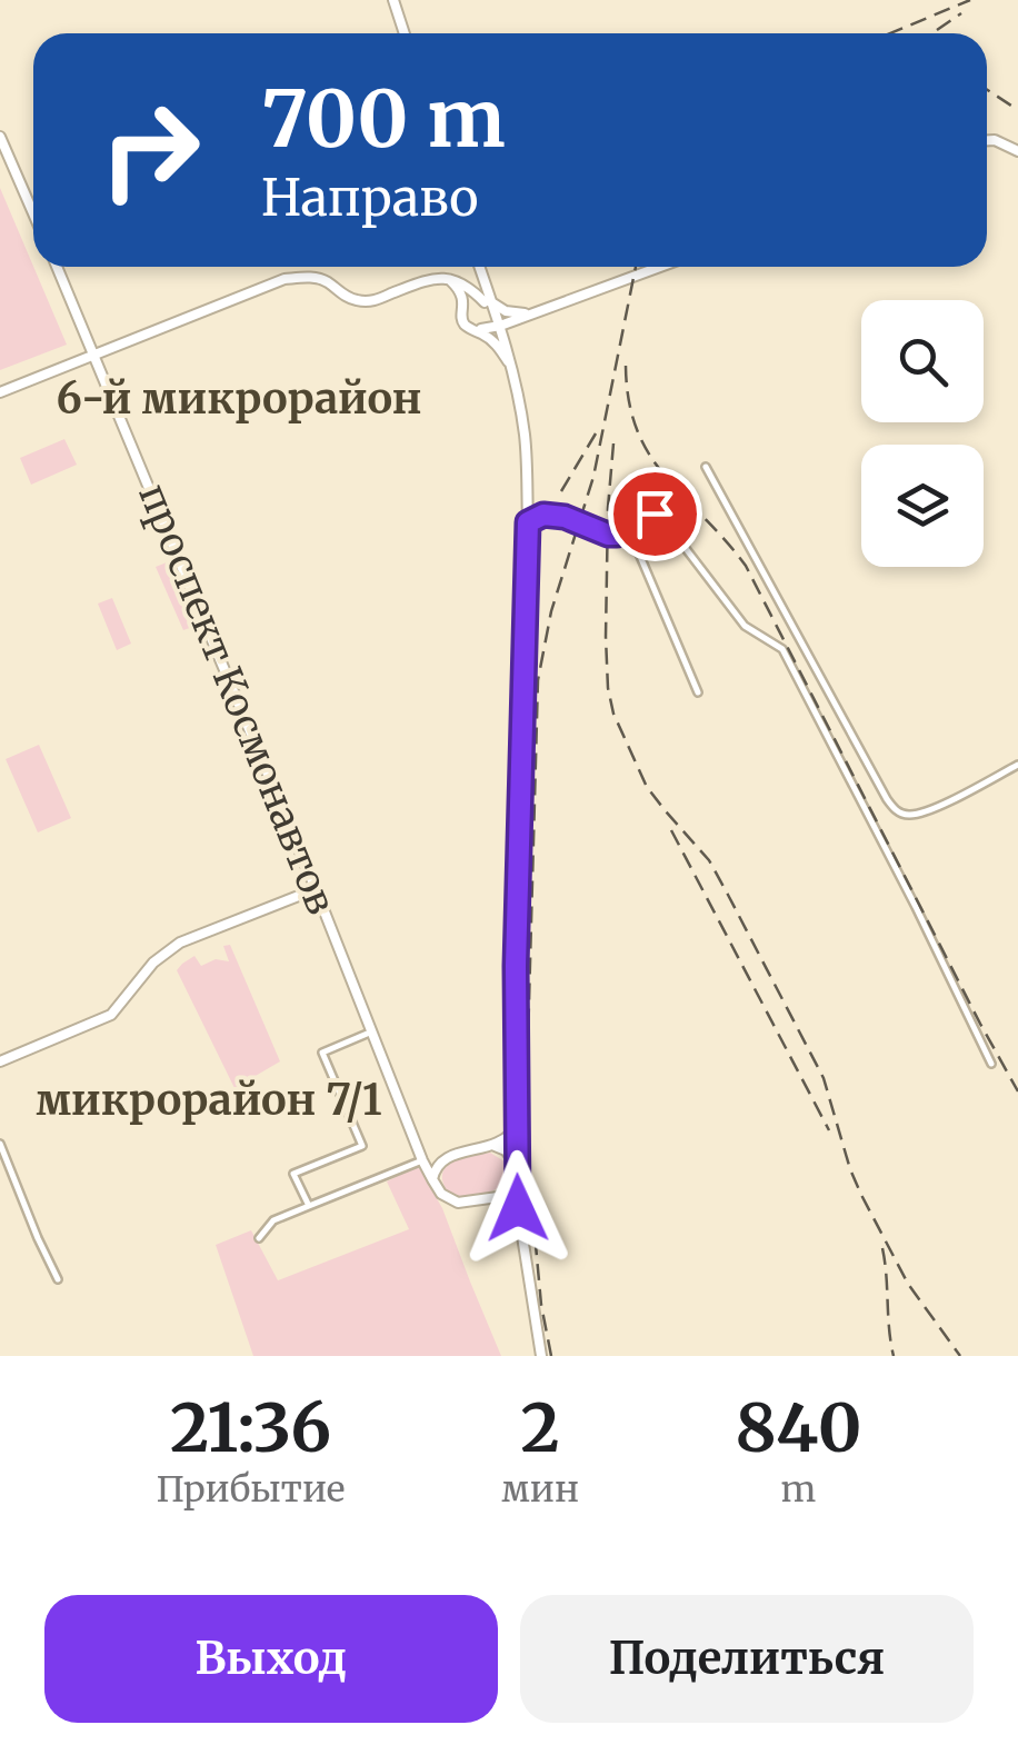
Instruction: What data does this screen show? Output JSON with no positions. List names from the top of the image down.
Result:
{
  "streets": {
    "main road": ["проспект Космонавтов"]
  },
  "districts": ["6-й микрорайон", "микрорайон 7/1"],
  "page": {
    "turn": ["700 m", "Направо"],
    "eta": [
      "21:36",
      "Прибытие",
      "2",
      "мин",
      "840",
      "m"
    ],
    "buttons": ["Выход", "Поделиться"]
  }
}
